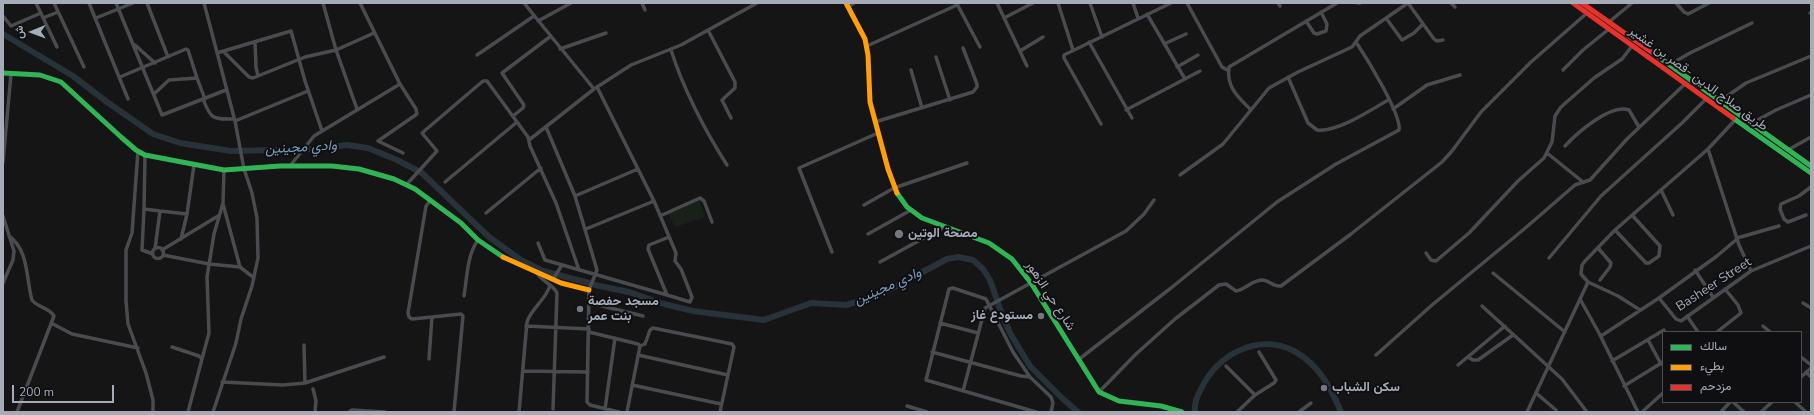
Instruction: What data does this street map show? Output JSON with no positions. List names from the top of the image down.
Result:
{
  "streets": {
    "main road": ["طريق صلاح الدين -قصر بن غشير", "شارع حي الزهور"],
    "street": ["Basheer Street"]
  },
  "water": ["وادي مجينين"],
  "places": [
    "مصحة الوتين",
    "مسجد حفصة بنت عمر",
    "مستودع غاز",
    "سكن الشباب"
  ],
  "legend": ["سالك", "بطيء", "مزدحم"],
  "scale_bar": "200 m",
  "north": "left"
}
